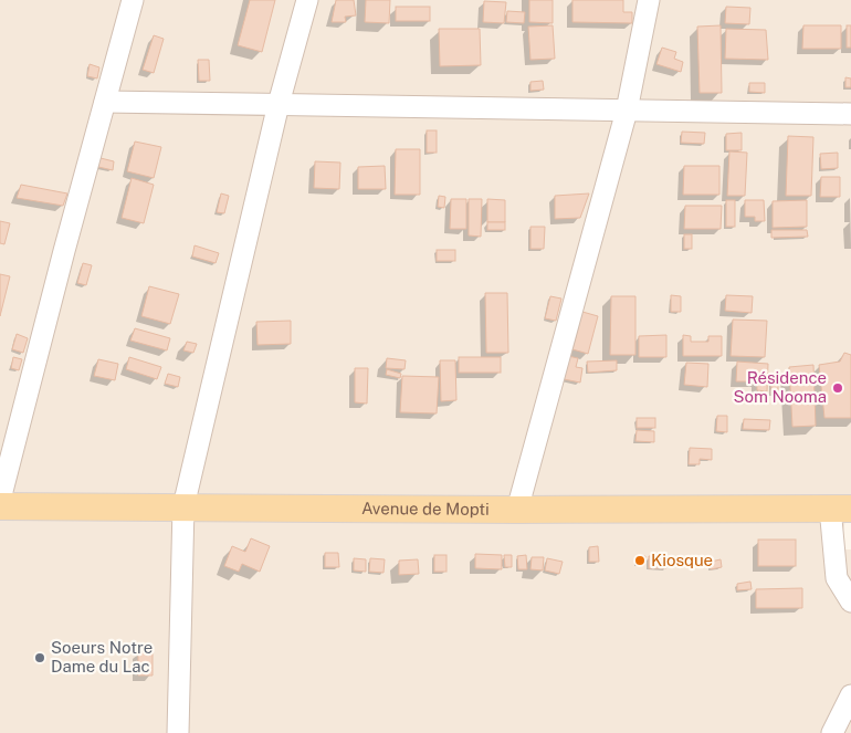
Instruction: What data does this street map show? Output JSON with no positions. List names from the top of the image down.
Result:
{
  "streets": {
    "main road": ["Avenue de Mopti"]
  },
  "places": ["Résidence Som Nooma", "Kiosque", "Soeurs Notre Dame du Lac"]
}
